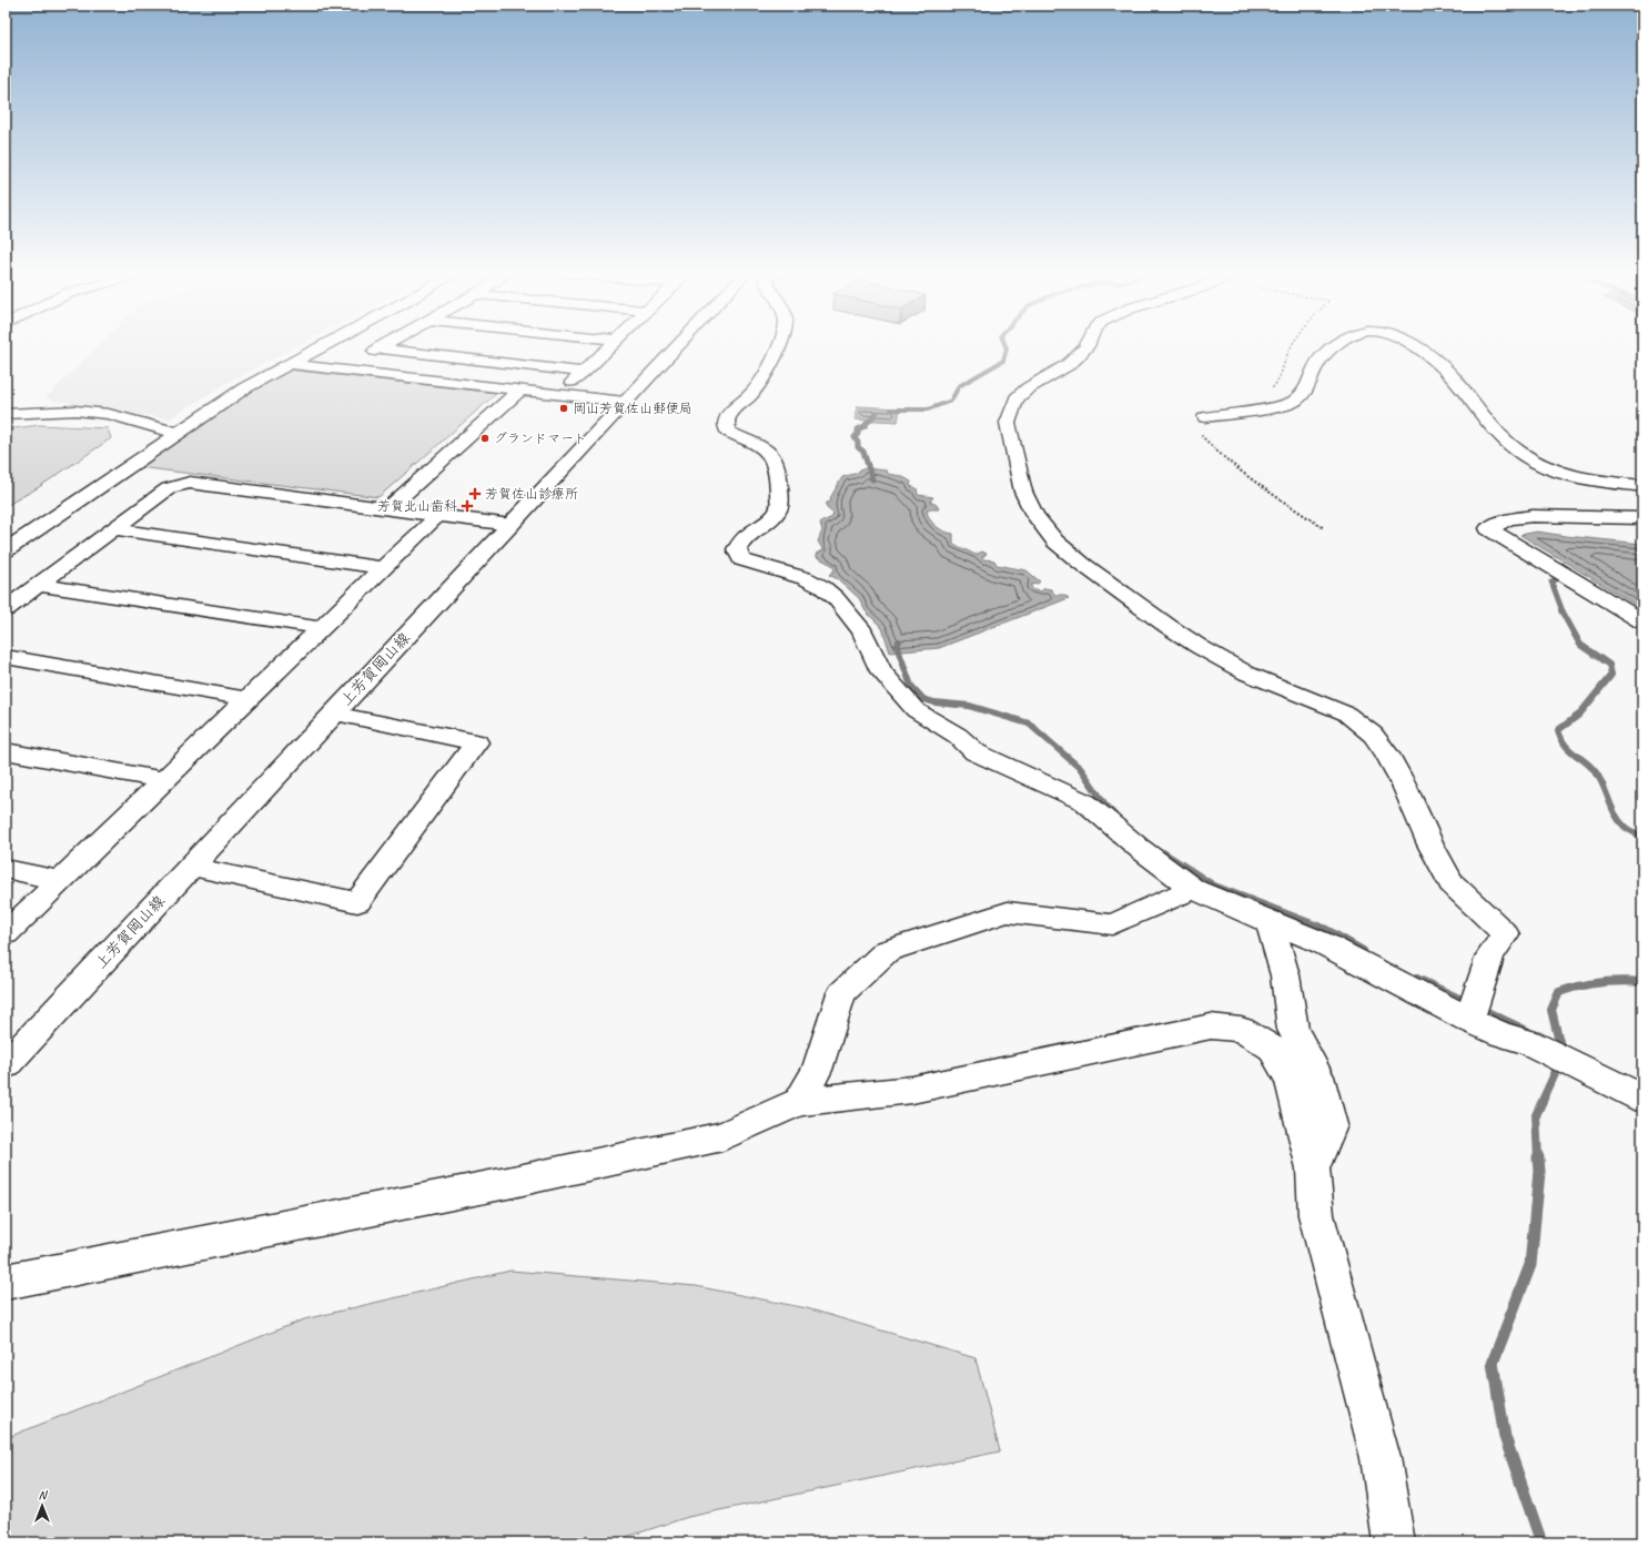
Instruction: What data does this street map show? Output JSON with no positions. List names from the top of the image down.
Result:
{
  "streets": {
    "street": ["上芳賀岡山線"]
  },
  "places": {
    "other": ["岡山芳賀佐山郵便局", "グランドマート"],
    "health": ["芳賀佐山診療所", "芳賀北山歯科"]
  },
  "north": "top"
}
